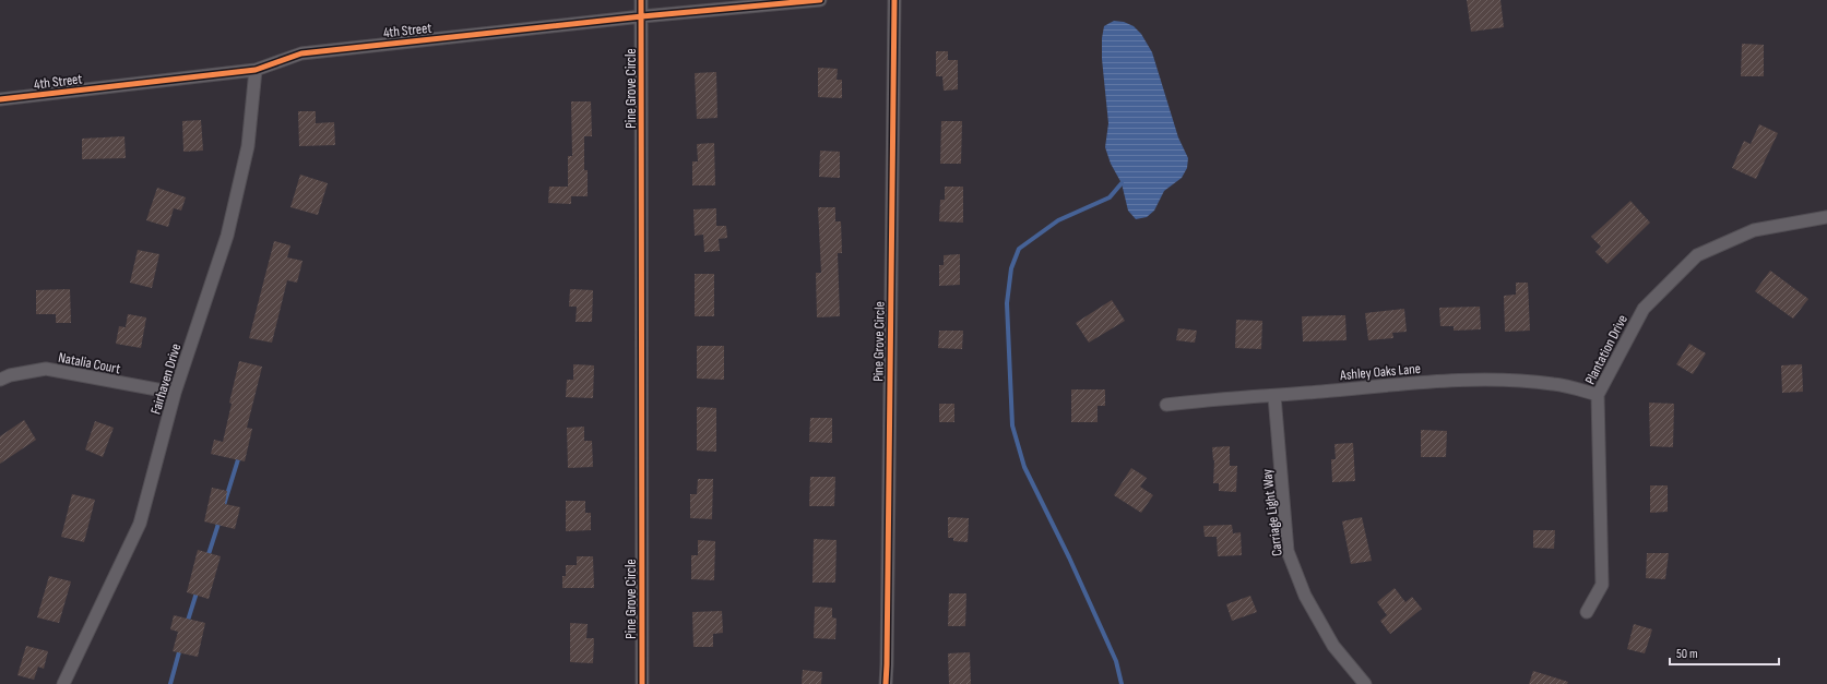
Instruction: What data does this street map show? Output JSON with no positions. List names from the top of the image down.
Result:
{
  "streets": {
    "street": [
      "4th Street",
      "Pine Grove Circle",
      "Plantation Drive",
      "Natalia Court",
      "Ashley Oaks Lane",
      "Fairhaven Drive",
      "Carriage Light Way"
    ]
  },
  "crossings": [
    ["4th Street", "Pine Grove Circle"],
    ["4th Street", "Fairhaven Drive"],
    ["Plantation Drive", "Ashley Oaks Lane"],
    ["Natalia Court", "Fairhaven Drive"],
    ["Ashley Oaks Lane", "Carriage Light Way"]
  ],
  "scale_bar": "50 m"
}
